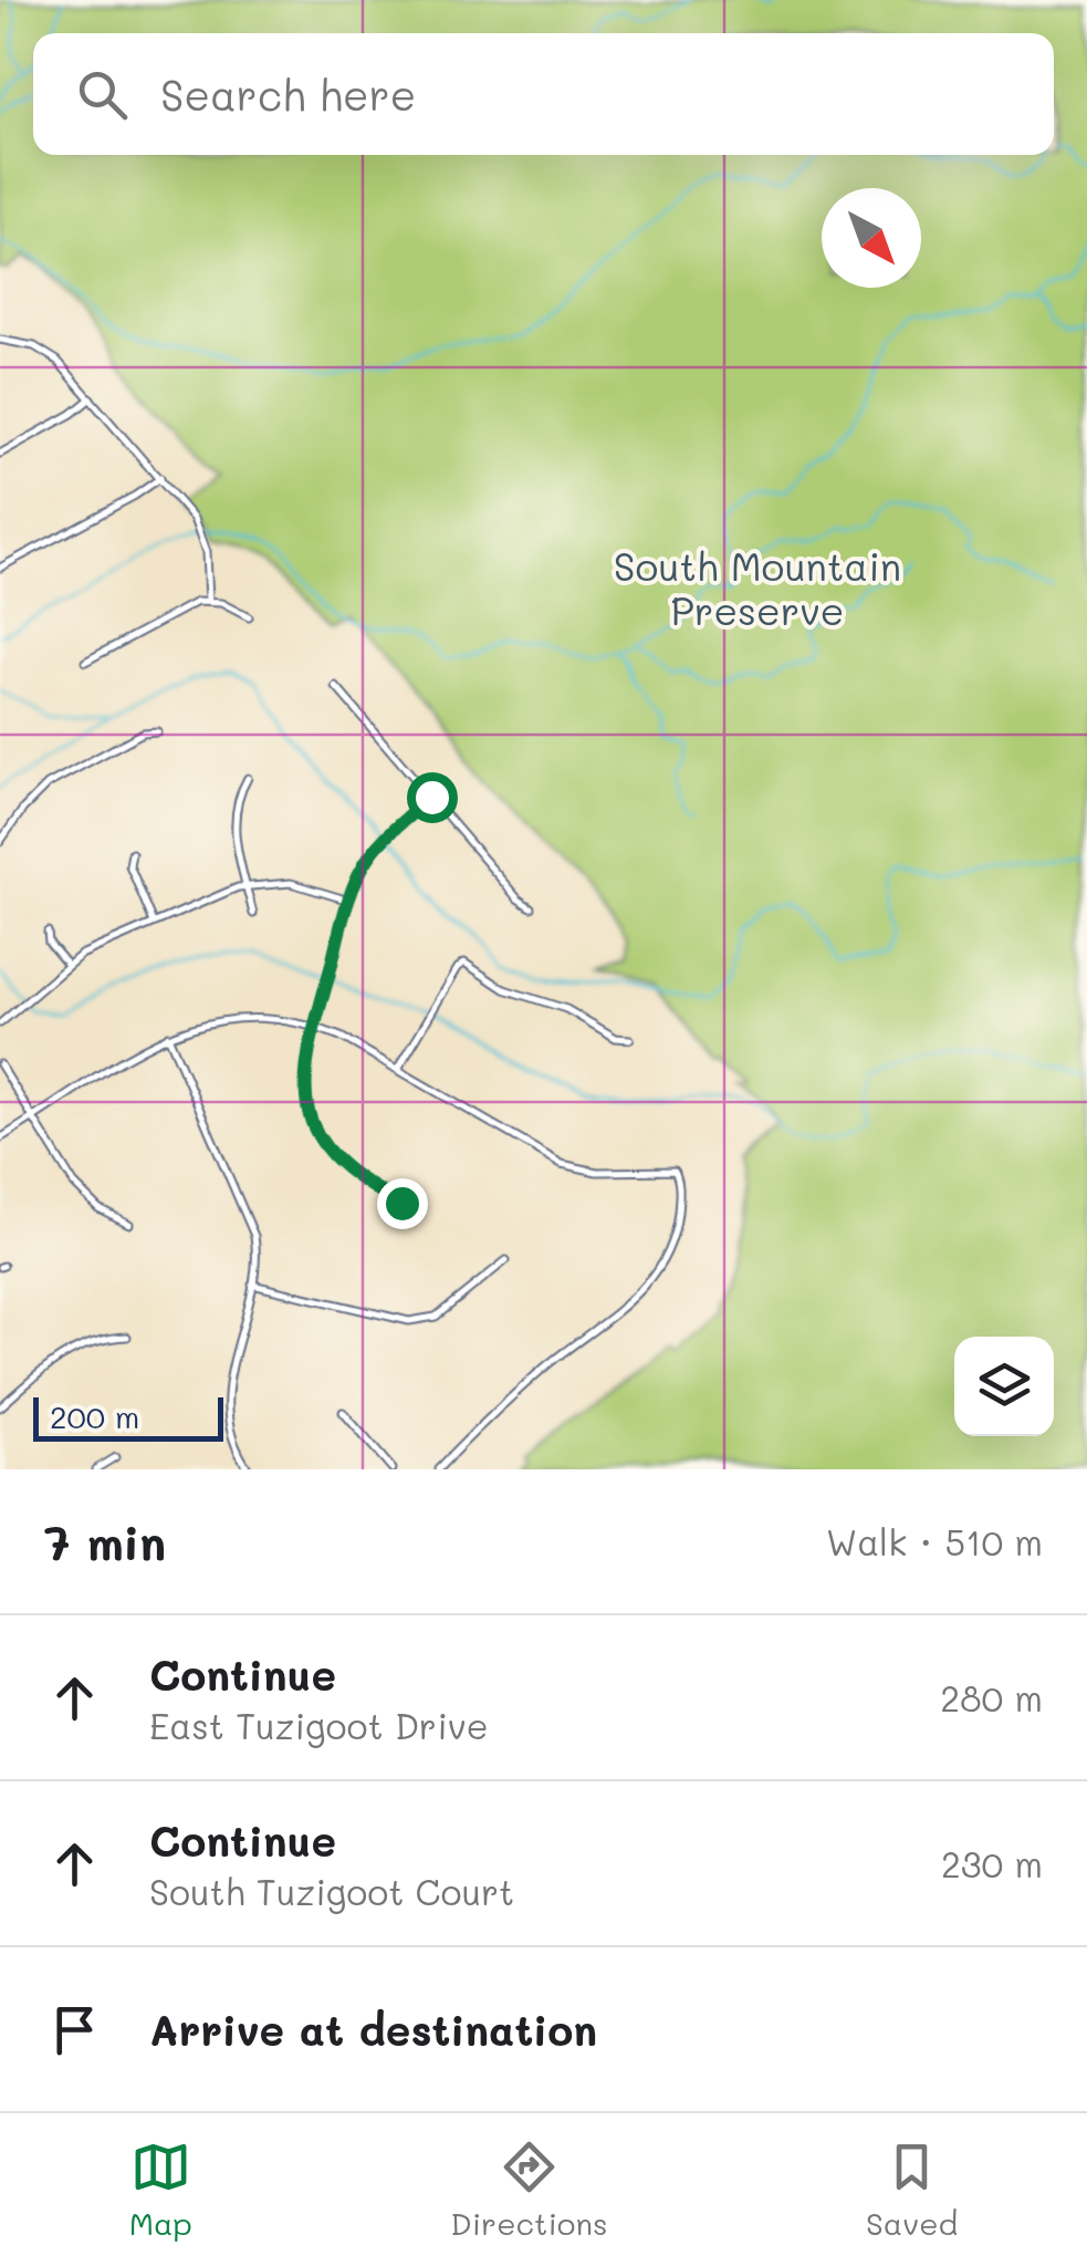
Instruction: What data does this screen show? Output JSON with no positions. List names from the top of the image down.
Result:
{
  "parks": ["South Mountain Preserve"],
  "scale_bar": "200 m",
  "north": "bottom right",
  "page": {
    "search": "Search here",
    "scale": "200 m",
    "heading": ["7 min", "Walk · 510 m"],
    "list": [
      ["Continue", "East Tuzigoot Drive", "280 m"],
      ["Continue", "South Tuzigoot Court", "230 m"],
      "Arrive at destination"
    ],
    "nav": ["Map", "Directions", "Saved"]
  }
}
